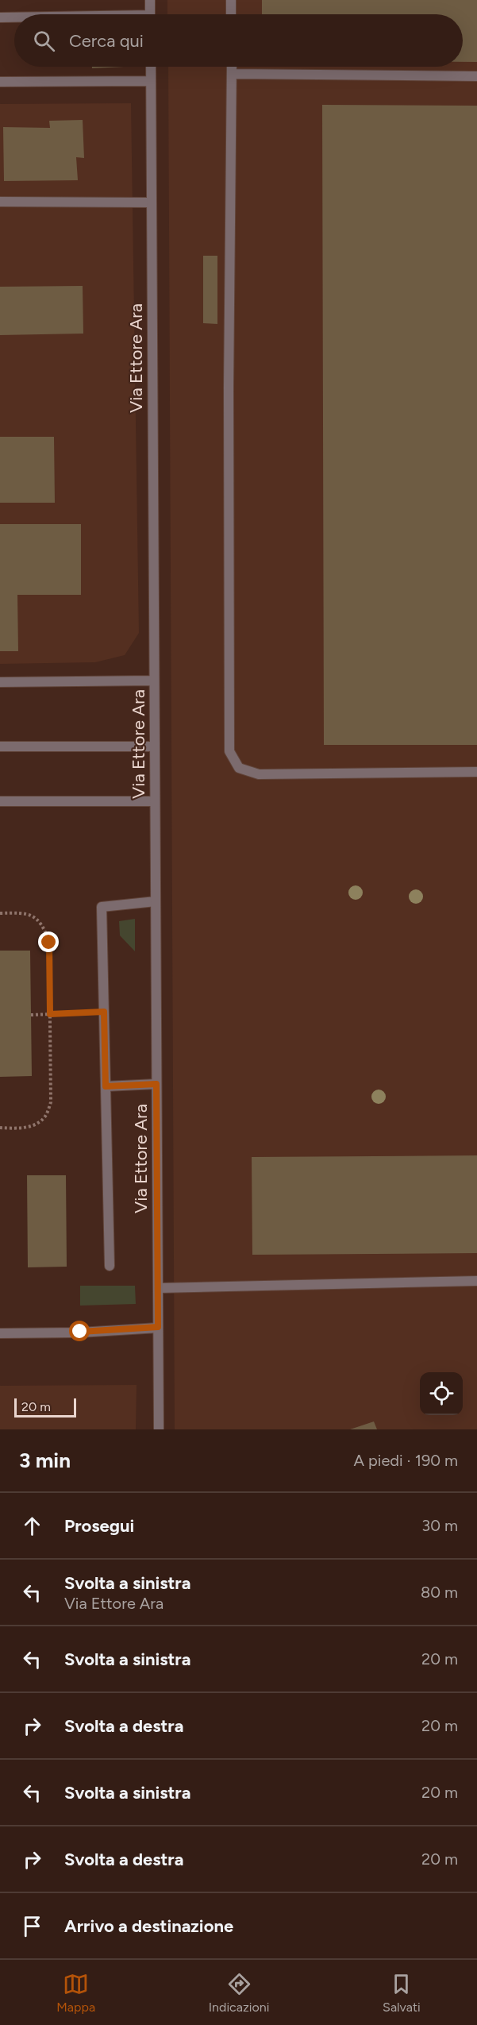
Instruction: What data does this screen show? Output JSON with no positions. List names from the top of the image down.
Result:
{
  "streets": {
    "street": ["Via Ettore Ara"]
  },
  "scale_bar": "20 m",
  "page": {
    "search": "Cerca qui",
    "scale": "20 m",
    "heading": ["3 min", "A piedi · 190 m"],
    "list": [
      ["Prosegui", "30 m"],
      ["Svolta a sinistra", "Via Ettore Ara", "80 m"],
      ["Svolta a sinistra", "20 m"],
      ["Svolta a destra", "20 m"],
      ["Svolta a sinistra", "20 m"],
      ["Svolta a destra", "20 m"],
      "Arrivo a destinazione"
    ],
    "nav": ["Mappa", "Indicazioni", "Salvati"]
  }
}
